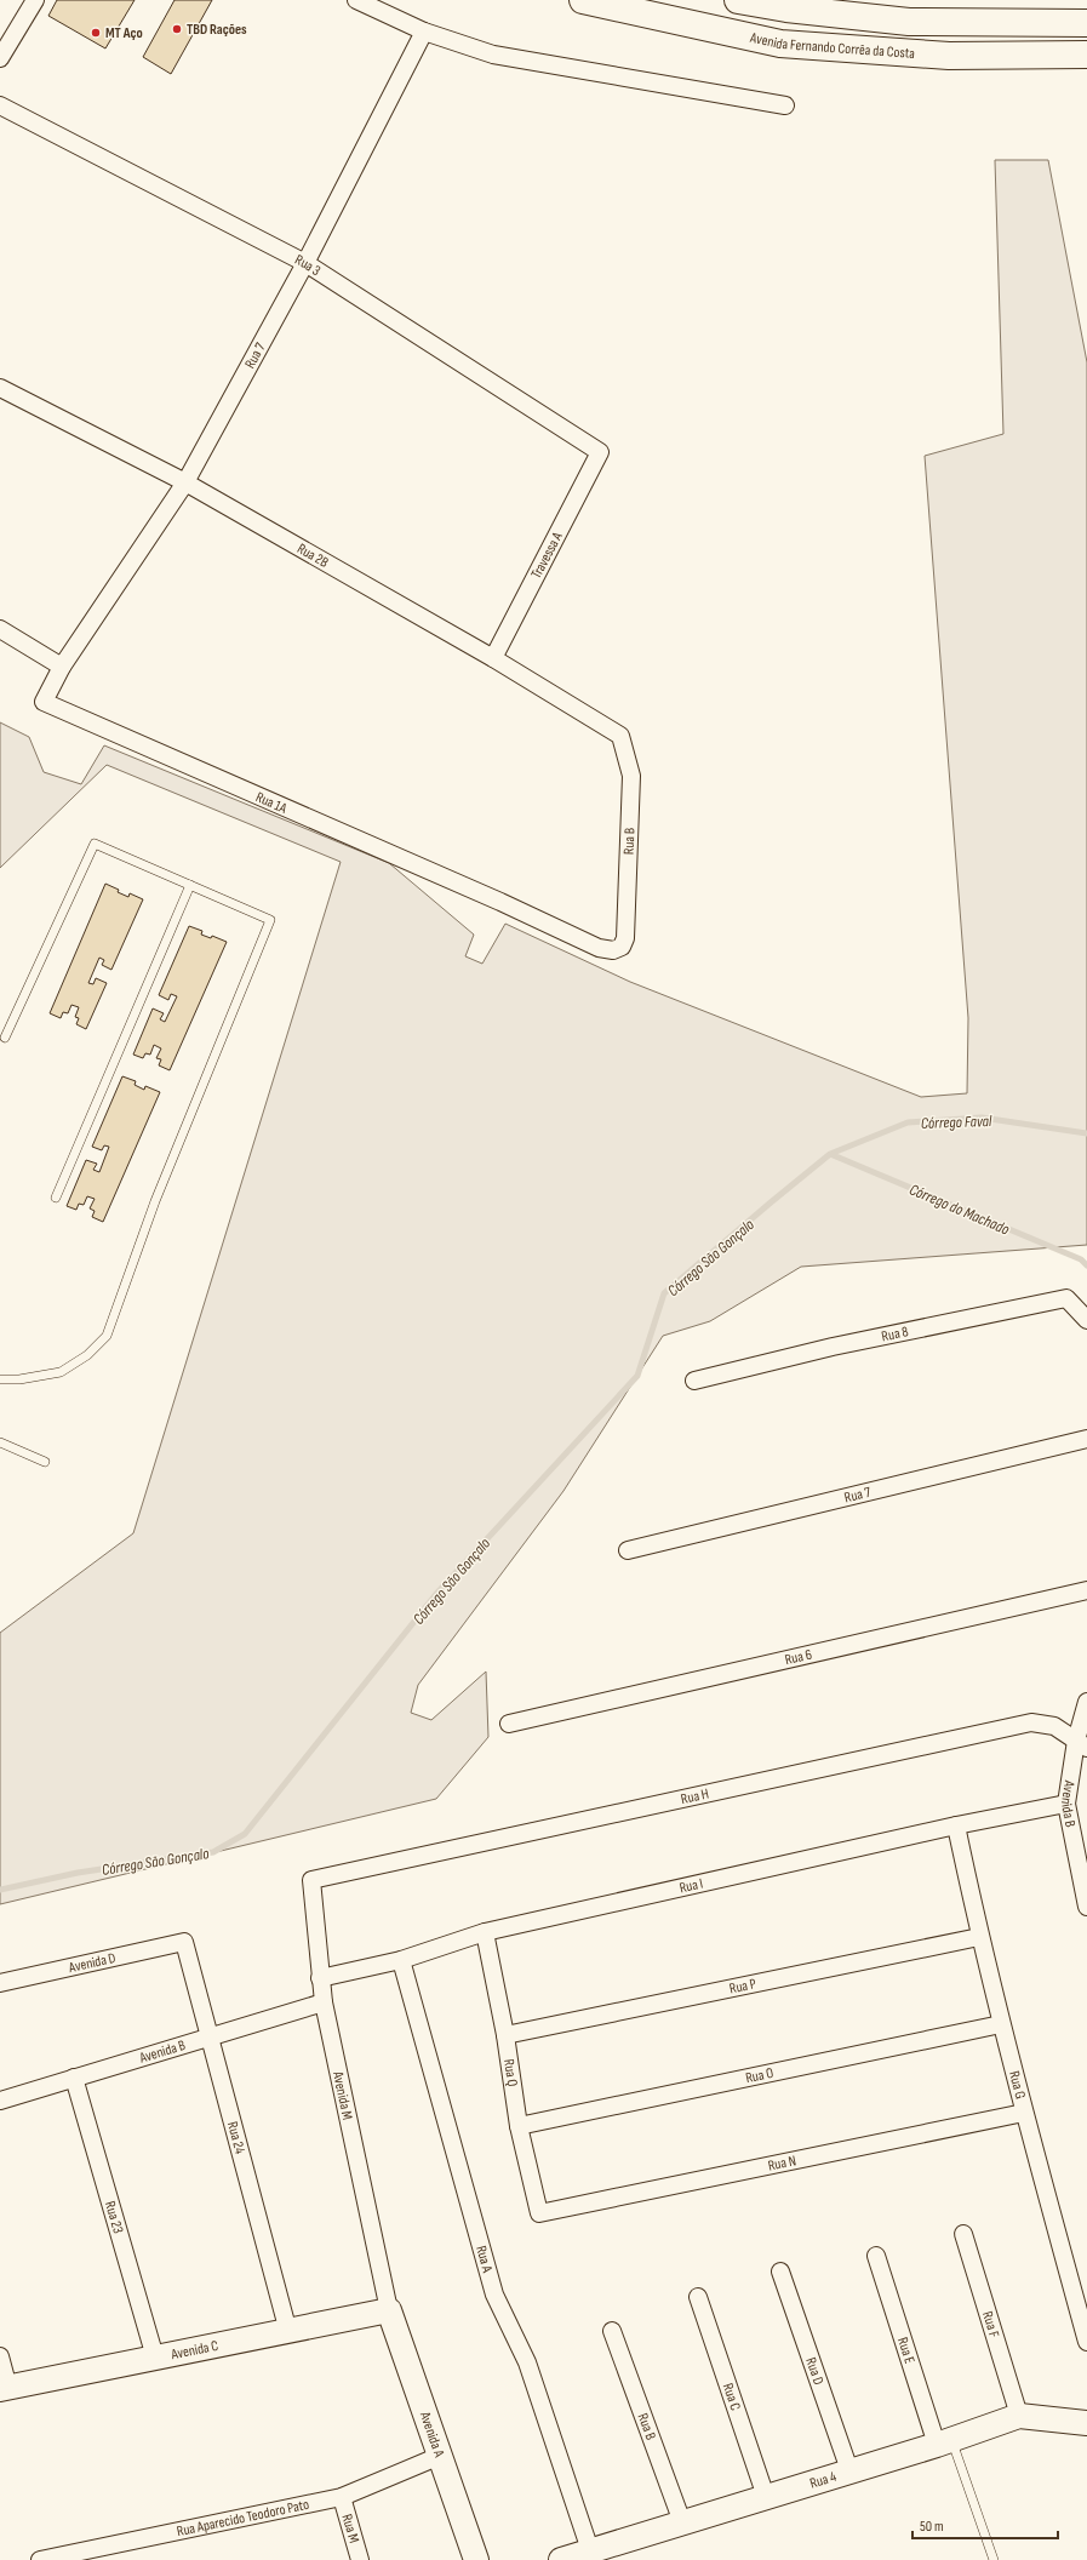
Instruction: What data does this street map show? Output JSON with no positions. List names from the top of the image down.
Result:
{
  "streets": {
    "highway": ["Avenida Fernando Corrêa da Costa"],
    "street": [
      "Rua 3",
      "Rua 7",
      "Rua 2B",
      "Travessa A",
      "Rua 1A",
      "Rua B",
      "Rua 8",
      "Rua 6",
      "Rua H",
      "Avenida B",
      "Rua I",
      "Avenida D",
      "Rua P",
      "Rua Q",
      "Rua O",
      "Rua G",
      "Avenida M",
      "Rua 24",
      "Rua N",
      "Rua 23",
      "Rua A",
      "Rua F",
      "Avenida C",
      "Rua E",
      "Rua D",
      "Rua C",
      "Avenida A",
      "Rua 4",
      "Rua Aparecido Teodoro Pato",
      "Rua M"
    ]
  },
  "crossings": [
    ["Rua 3", "Rua 7"],
    ["Rua 3", "Travessa A"],
    ["Rua 7", "Rua 2B"],
    ["Rua 7", "Rua 1A"],
    ["Rua 2B", "Travessa A"],
    ["Rua 2B", "Rua B"],
    ["Rua 1A", "Rua B"],
    ["Rua B", "Rua 4"],
    ["Rua H", "Avenida B"],
    ["Rua H", "Avenida M"],
    ["Avenida B", "Rua I"],
    ["Avenida B", "Avenida M"],
    ["Avenida B", "Rua 24"],
    ["Avenida B", "Rua 23"],
    ["Rua I", "Rua Q"],
    ["Rua I", "Rua G"],
    ["Rua I", "Avenida M"],
    ["Rua I", "Rua A"],
    ["Avenida D", "Rua 24"],
    ["Rua P", "Rua Q"],
    ["Rua P", "Rua G"],
    ["Rua Q", "Rua O"],
    ["Rua Q", "Rua N"],
    ["Rua O", "Rua G"],
    ["Rua G", "Rua N"],
    ["Avenida M", "Avenida C"],
    ["Avenida M", "Avenida A"],
    ["Rua 24", "Avenida C"],
    ["Rua 23", "Avenida C"],
    ["Rua A", "Rua 4"],
    ["Rua F", "Rua 4"],
    ["Avenida C", "Avenida A"],
    ["Rua E", "Rua 4"],
    ["Rua D", "Rua 4"],
    ["Rua C", "Rua 4"],
    ["Avenida A", "Rua Aparecido Teodoro Pato"],
    ["Rua Aparecido Teodoro Pato", "Rua M"]
  ],
  "water": ["Córrego Faval", "Córrego do Machado", "Córrego São Gonçalo"],
  "places": ["TBD Rações", "MT Aço"],
  "scale_bar": "50 m"
}
